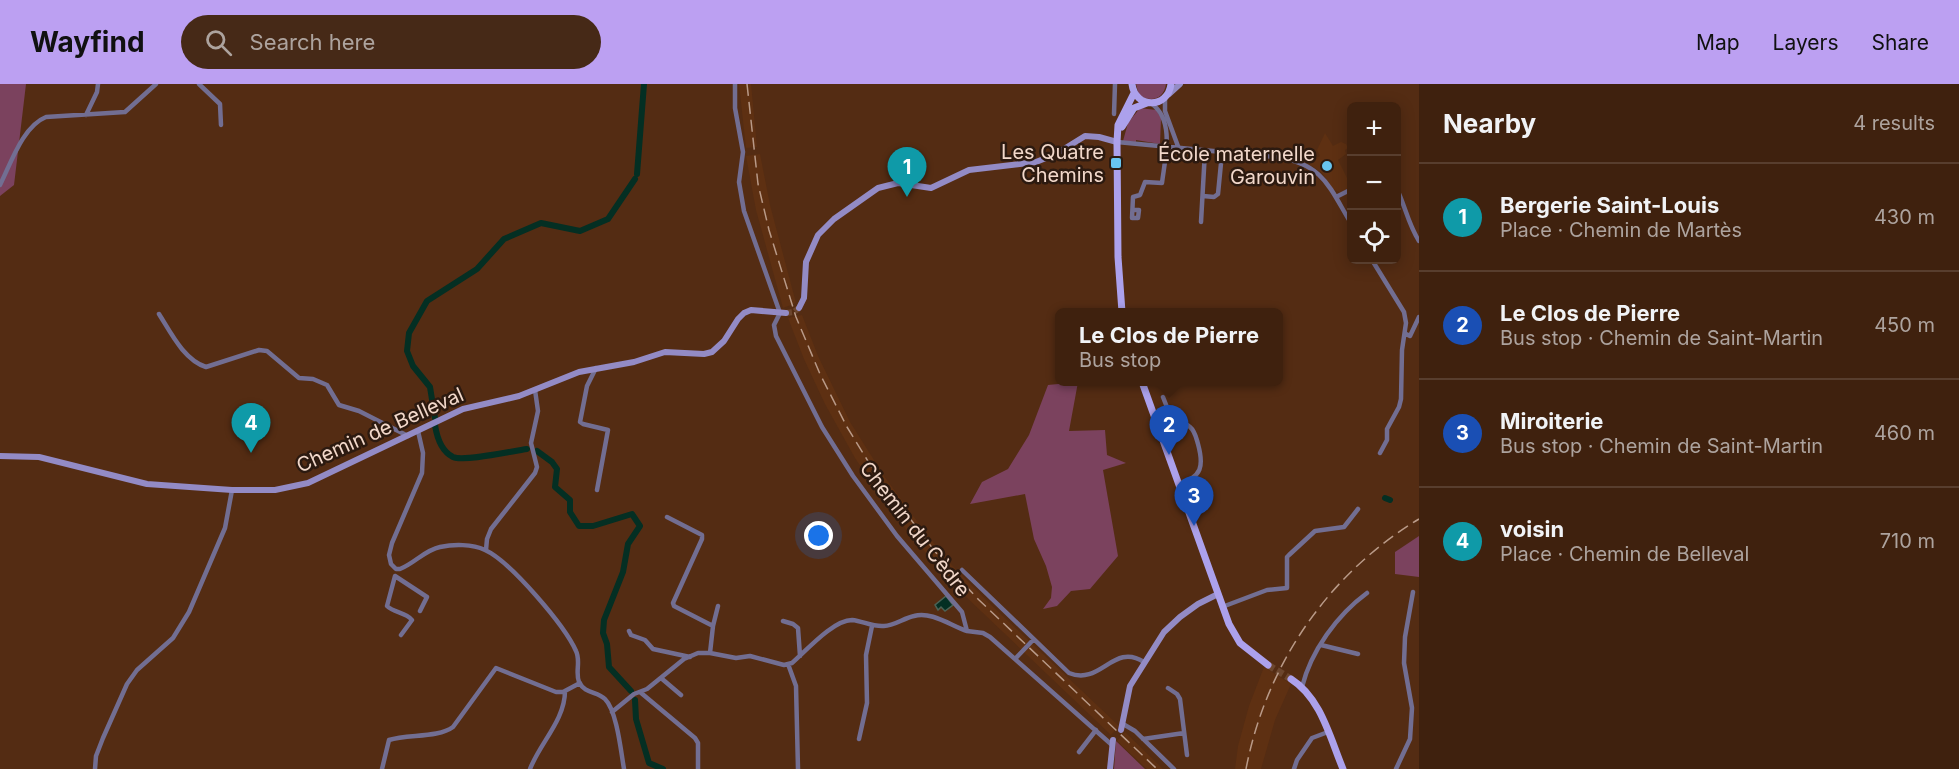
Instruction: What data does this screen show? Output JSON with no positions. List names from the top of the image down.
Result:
{
  "streets": {
    "street": ["Chemin de Belleval", "Chemin du Cèdre"]
  },
  "crossings": [
    ["Chemin de Belleval", "Chemin du Cèdre"]
  ],
  "places": {
    "transit": ["Les Quatre Chemins"],
    "other": ["École maternelle Garouvin"]
  },
  "page": {
    "header": "Wayfind",
    "search": "Search here",
    "nav": ["Map", "Layers", "Share"],
    "heading": ["Nearby", "4 results"],
    "map_buttons": ["+", "−"],
    "pins": [
      "1",
      "4",
      "2",
      "3"
    ],
    "list": [
      {
        "mark": "1",
        "name": "Bergerie Saint-Louis",
        "note": "Place · Chemin de Martès",
        "value": "430 m"
      },
      {
        "mark": "2",
        "name": "Le Clos de Pierre",
        "note": "Bus stop · Chemin de Saint-Martin",
        "value": "450 m"
      },
      {
        "mark": "3",
        "name": "Miroiterie",
        "note": "Bus stop · Chemin de Saint-Martin",
        "value": "460 m"
      },
      {
        "mark": "4",
        "name": "voisin",
        "note": "Place · Chemin de Belleval",
        "value": "710 m"
      }
    ],
    "popup": ["Le Clos de Pierre", "Bus stop"]
  }
}
